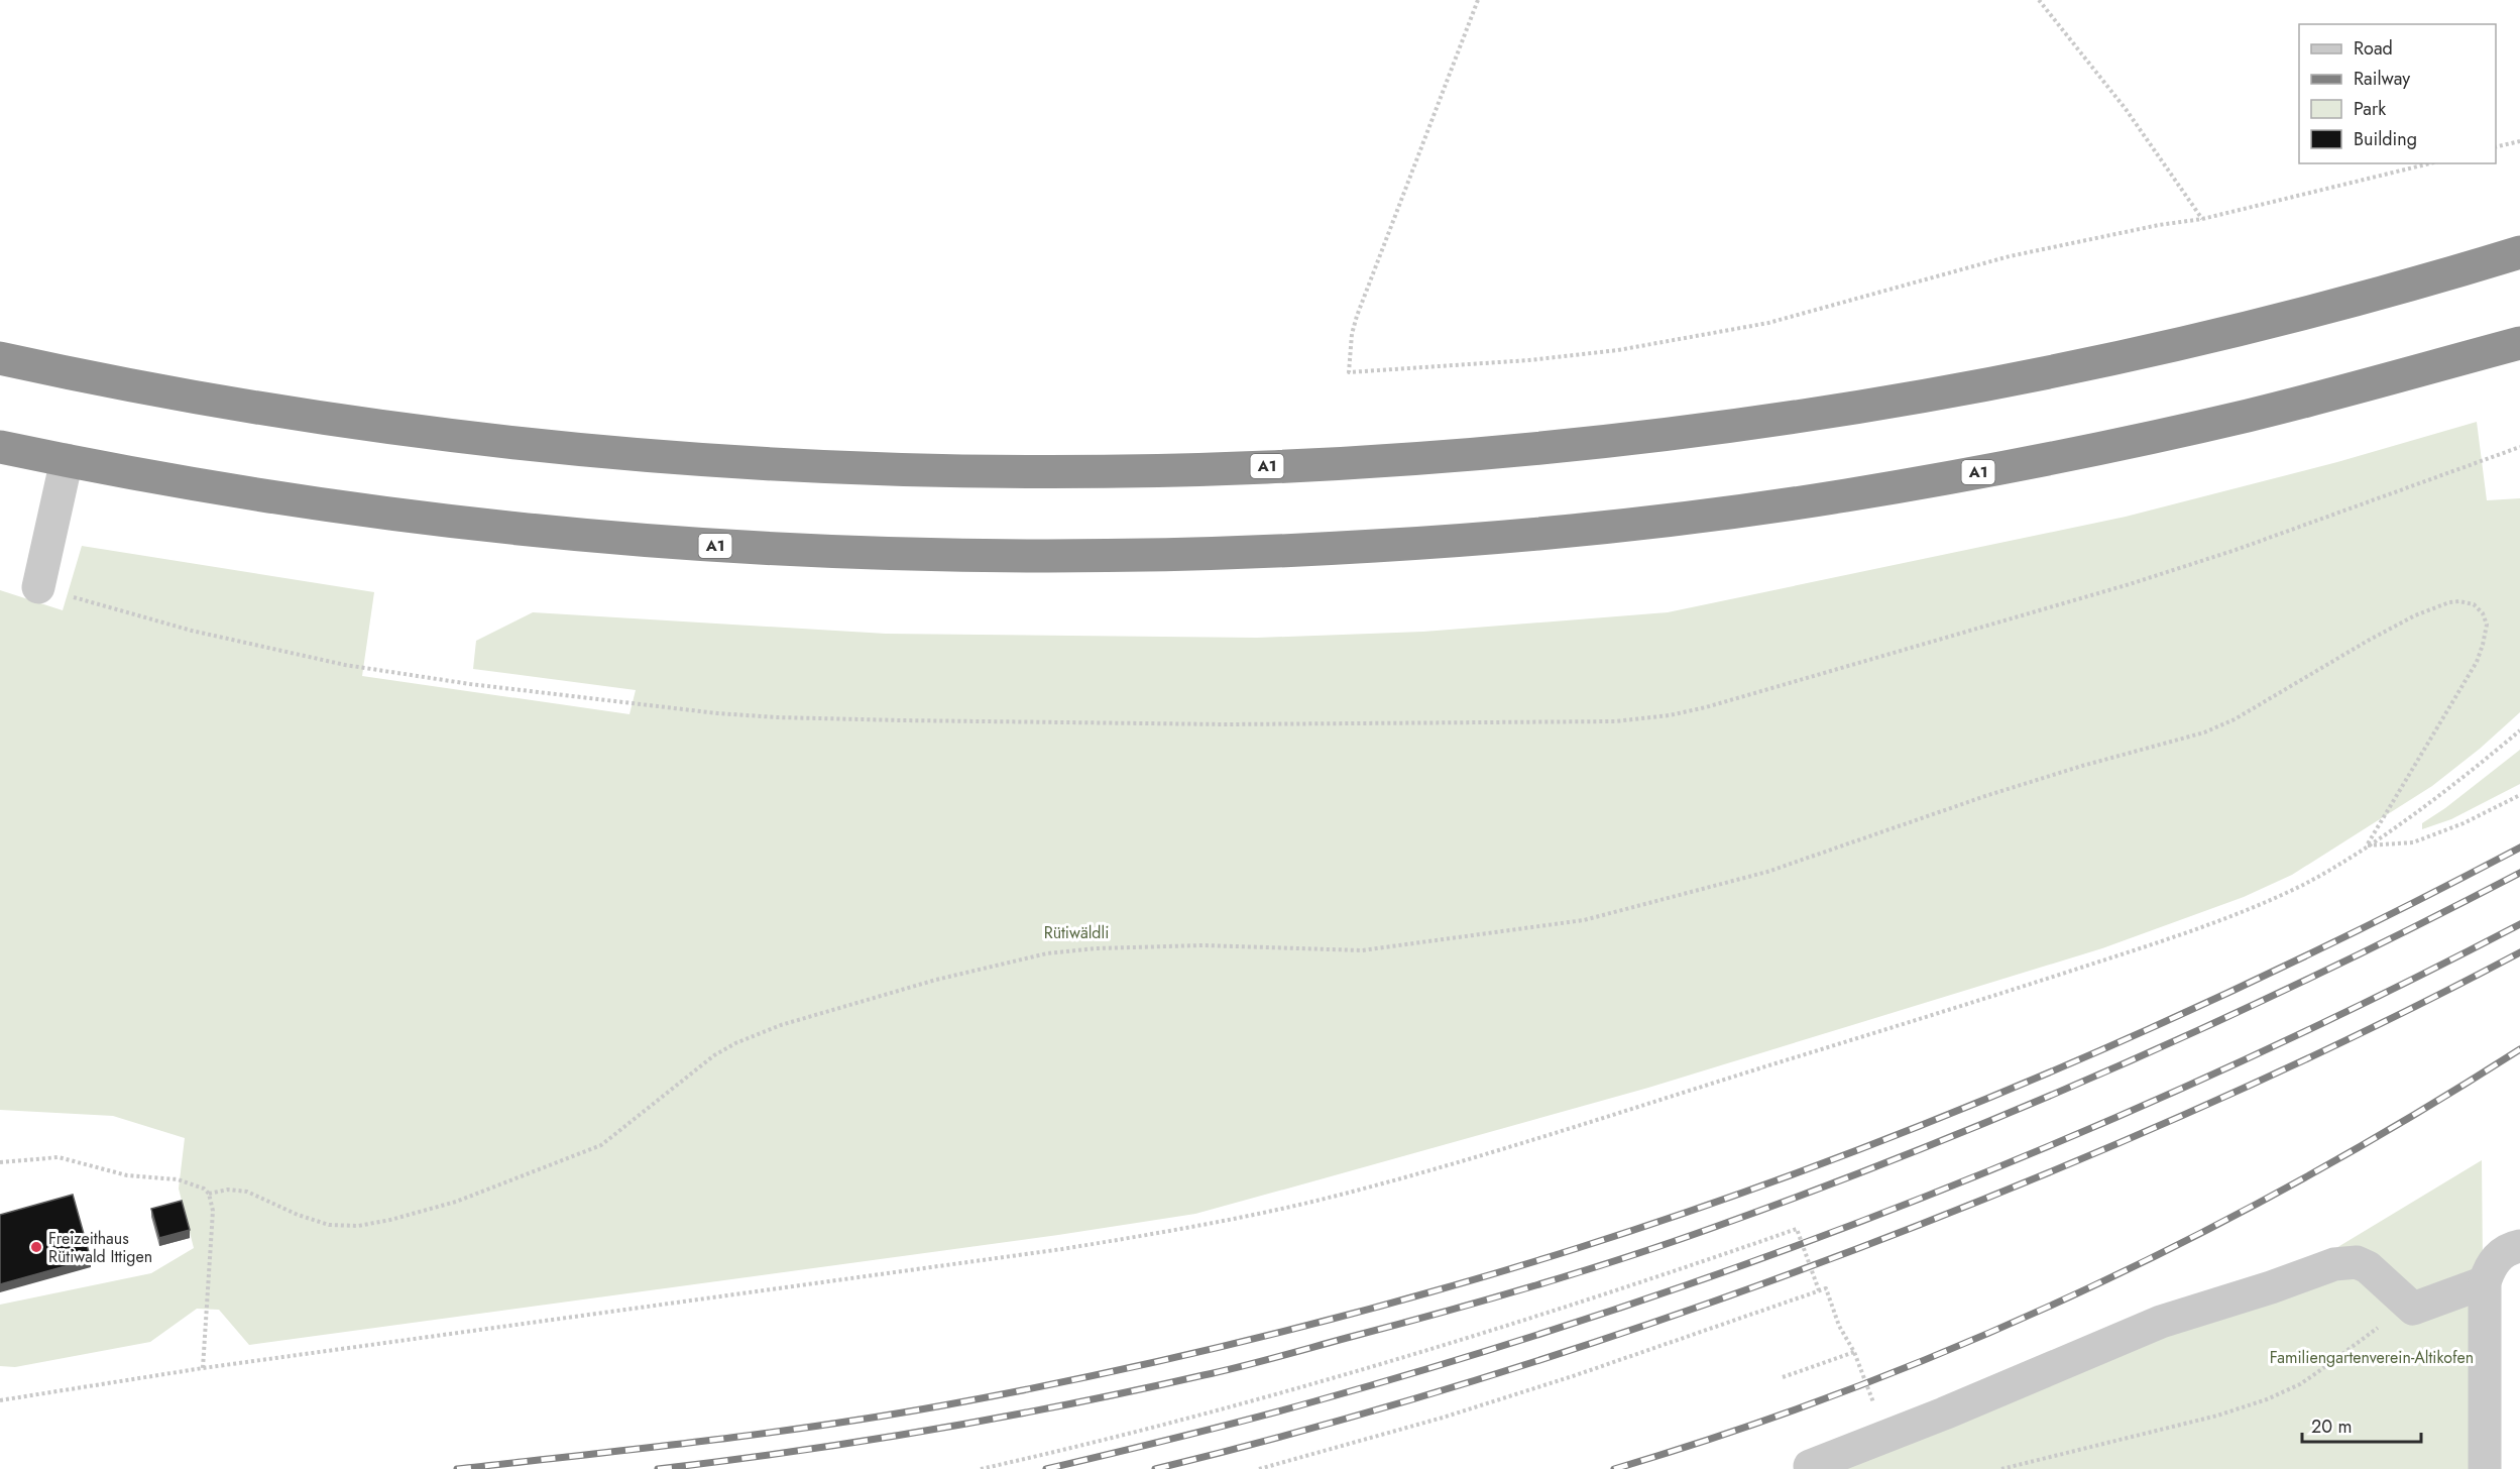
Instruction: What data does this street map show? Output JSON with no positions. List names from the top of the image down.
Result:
{
  "streets": {
    "highway": ["A1"]
  },
  "parks": ["Rütiwäldli", "Familiengartenverein-Altikofen"],
  "places": ["Freizeithaus Rütiwald Ittigen"],
  "legend": [
    "Road",
    "Railway",
    "Park",
    "Building"
  ],
  "scale_bar": "20 m"
}
